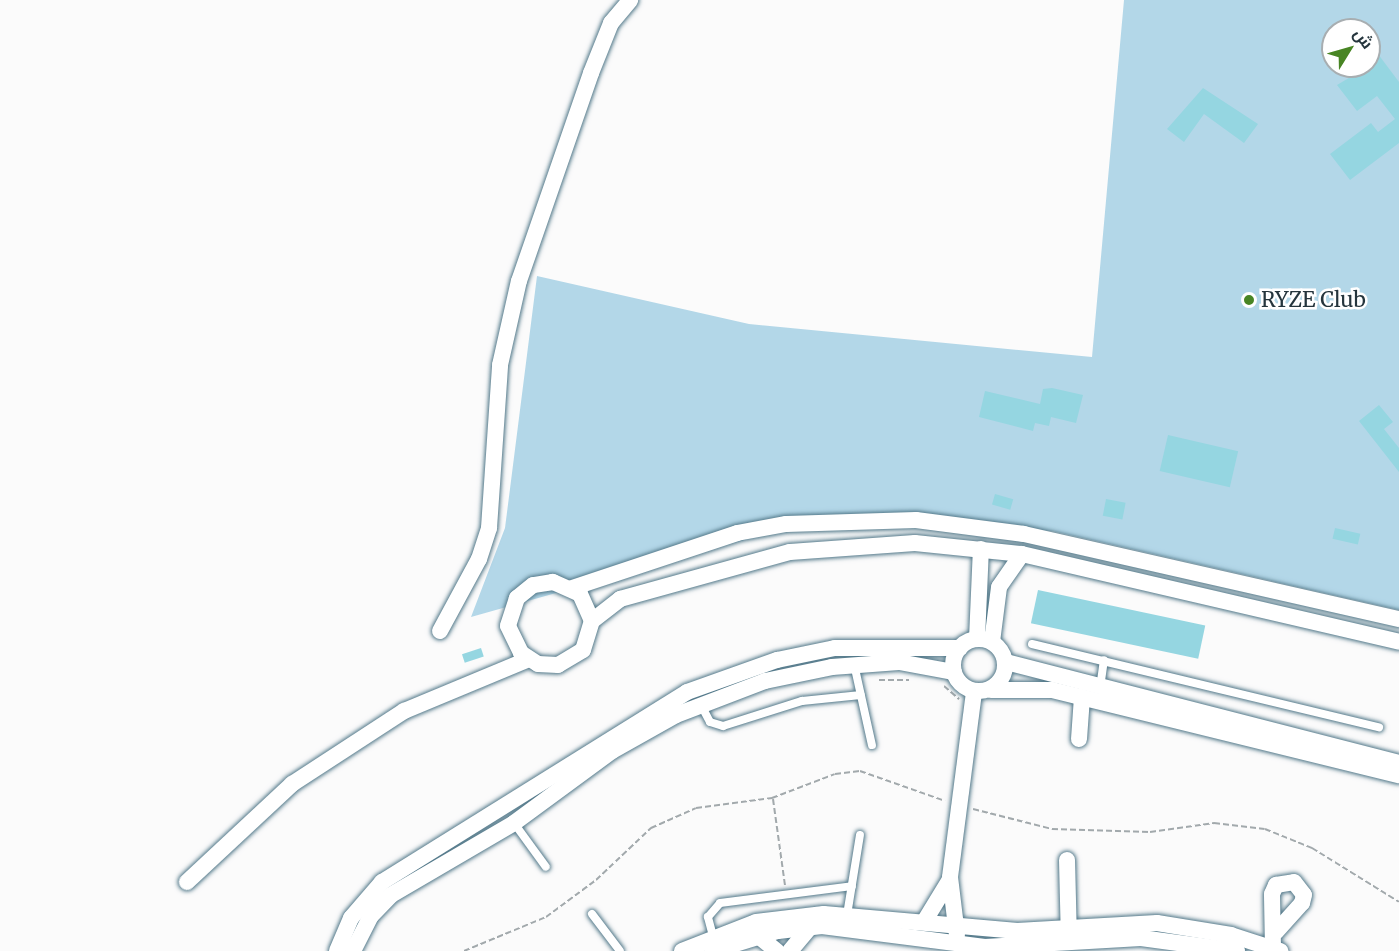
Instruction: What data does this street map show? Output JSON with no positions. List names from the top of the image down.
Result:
{
  "places": ["RYZE Club"],
  "north": "top right"
}
